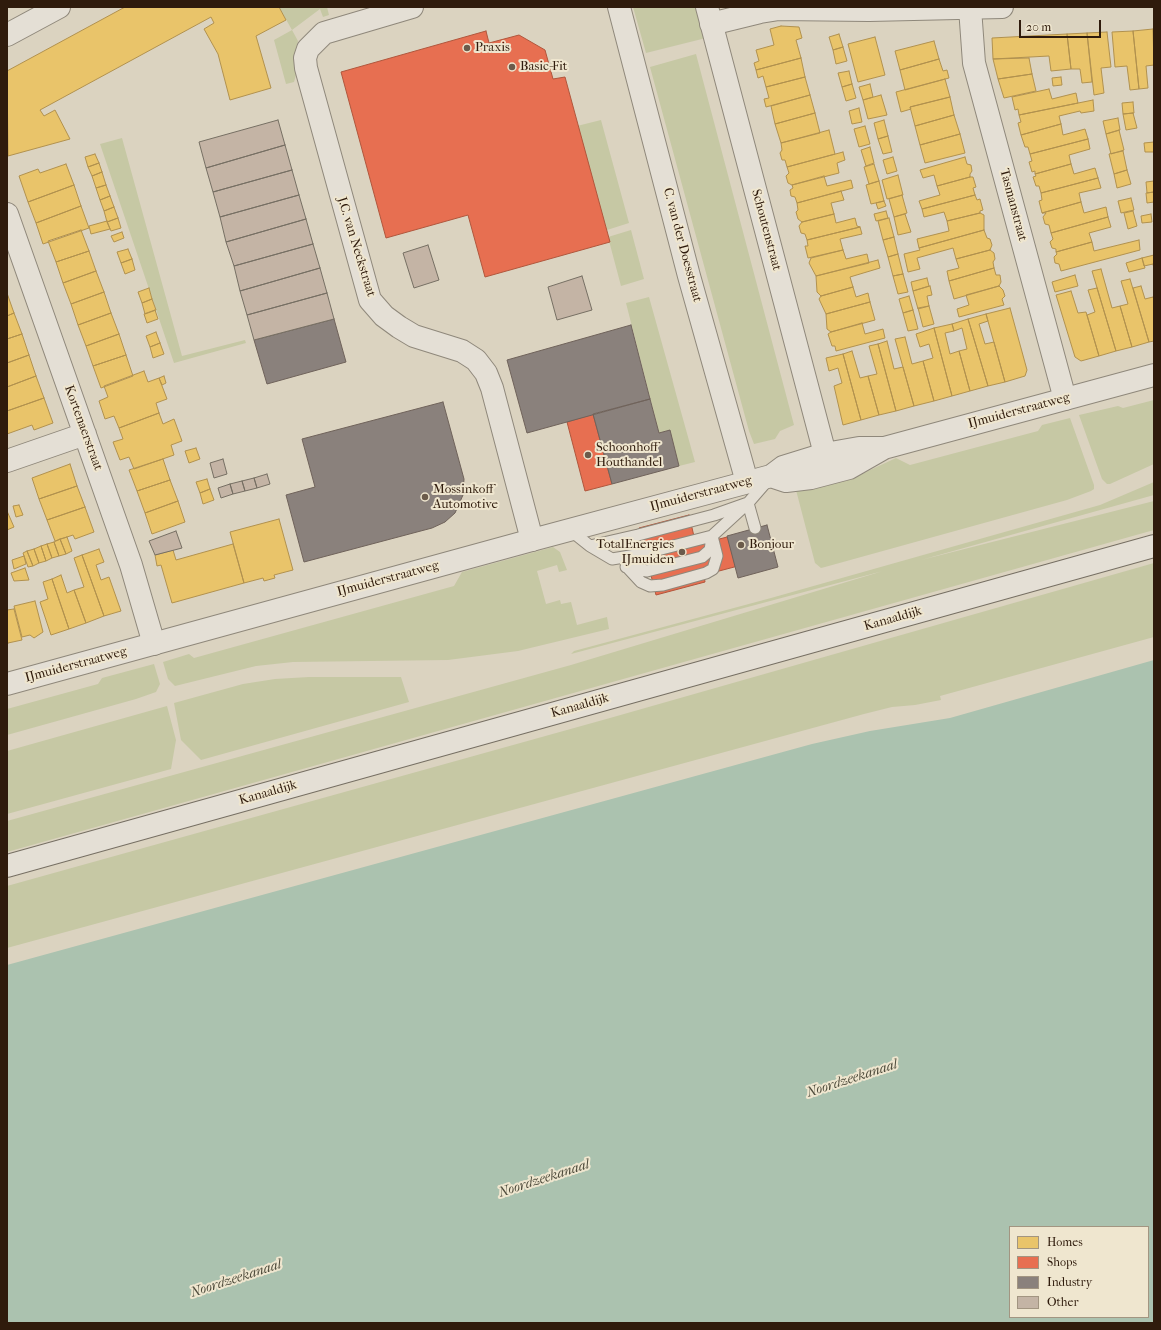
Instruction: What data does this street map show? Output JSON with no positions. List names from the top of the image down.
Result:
{
  "streets": {
    "street": [
      "Tasmanstraat",
      "Schoutenstraat",
      "C. van der Doesstraat",
      "J.C. van Neckstraat",
      "IJmuiderstraatweg",
      "Kortenaerstraat",
      "Kanaaldijk"
    ]
  },
  "crossings": [
    ["Tasmanstraat", "IJmuiderstraatweg"],
    ["Schoutenstraat", "IJmuiderstraatweg"],
    ["C. van der Doesstraat", "IJmuiderstraatweg"],
    ["J.C. van Neckstraat", "IJmuiderstraatweg"],
    ["IJmuiderstraatweg", "Kortenaerstraat"]
  ],
  "water": ["Noordzeekanaal"],
  "places": [
    "Praxis",
    "Basic-Fit",
    "Schoonhoff Houthandel",
    "Mossinkoff Automotive",
    "Bonjour",
    "TotalEnergies IJmuiden"
  ],
  "legend": [
    "Homes",
    "Shops",
    "Industry",
    "Other"
  ],
  "scale_bar": "20 m"
}
